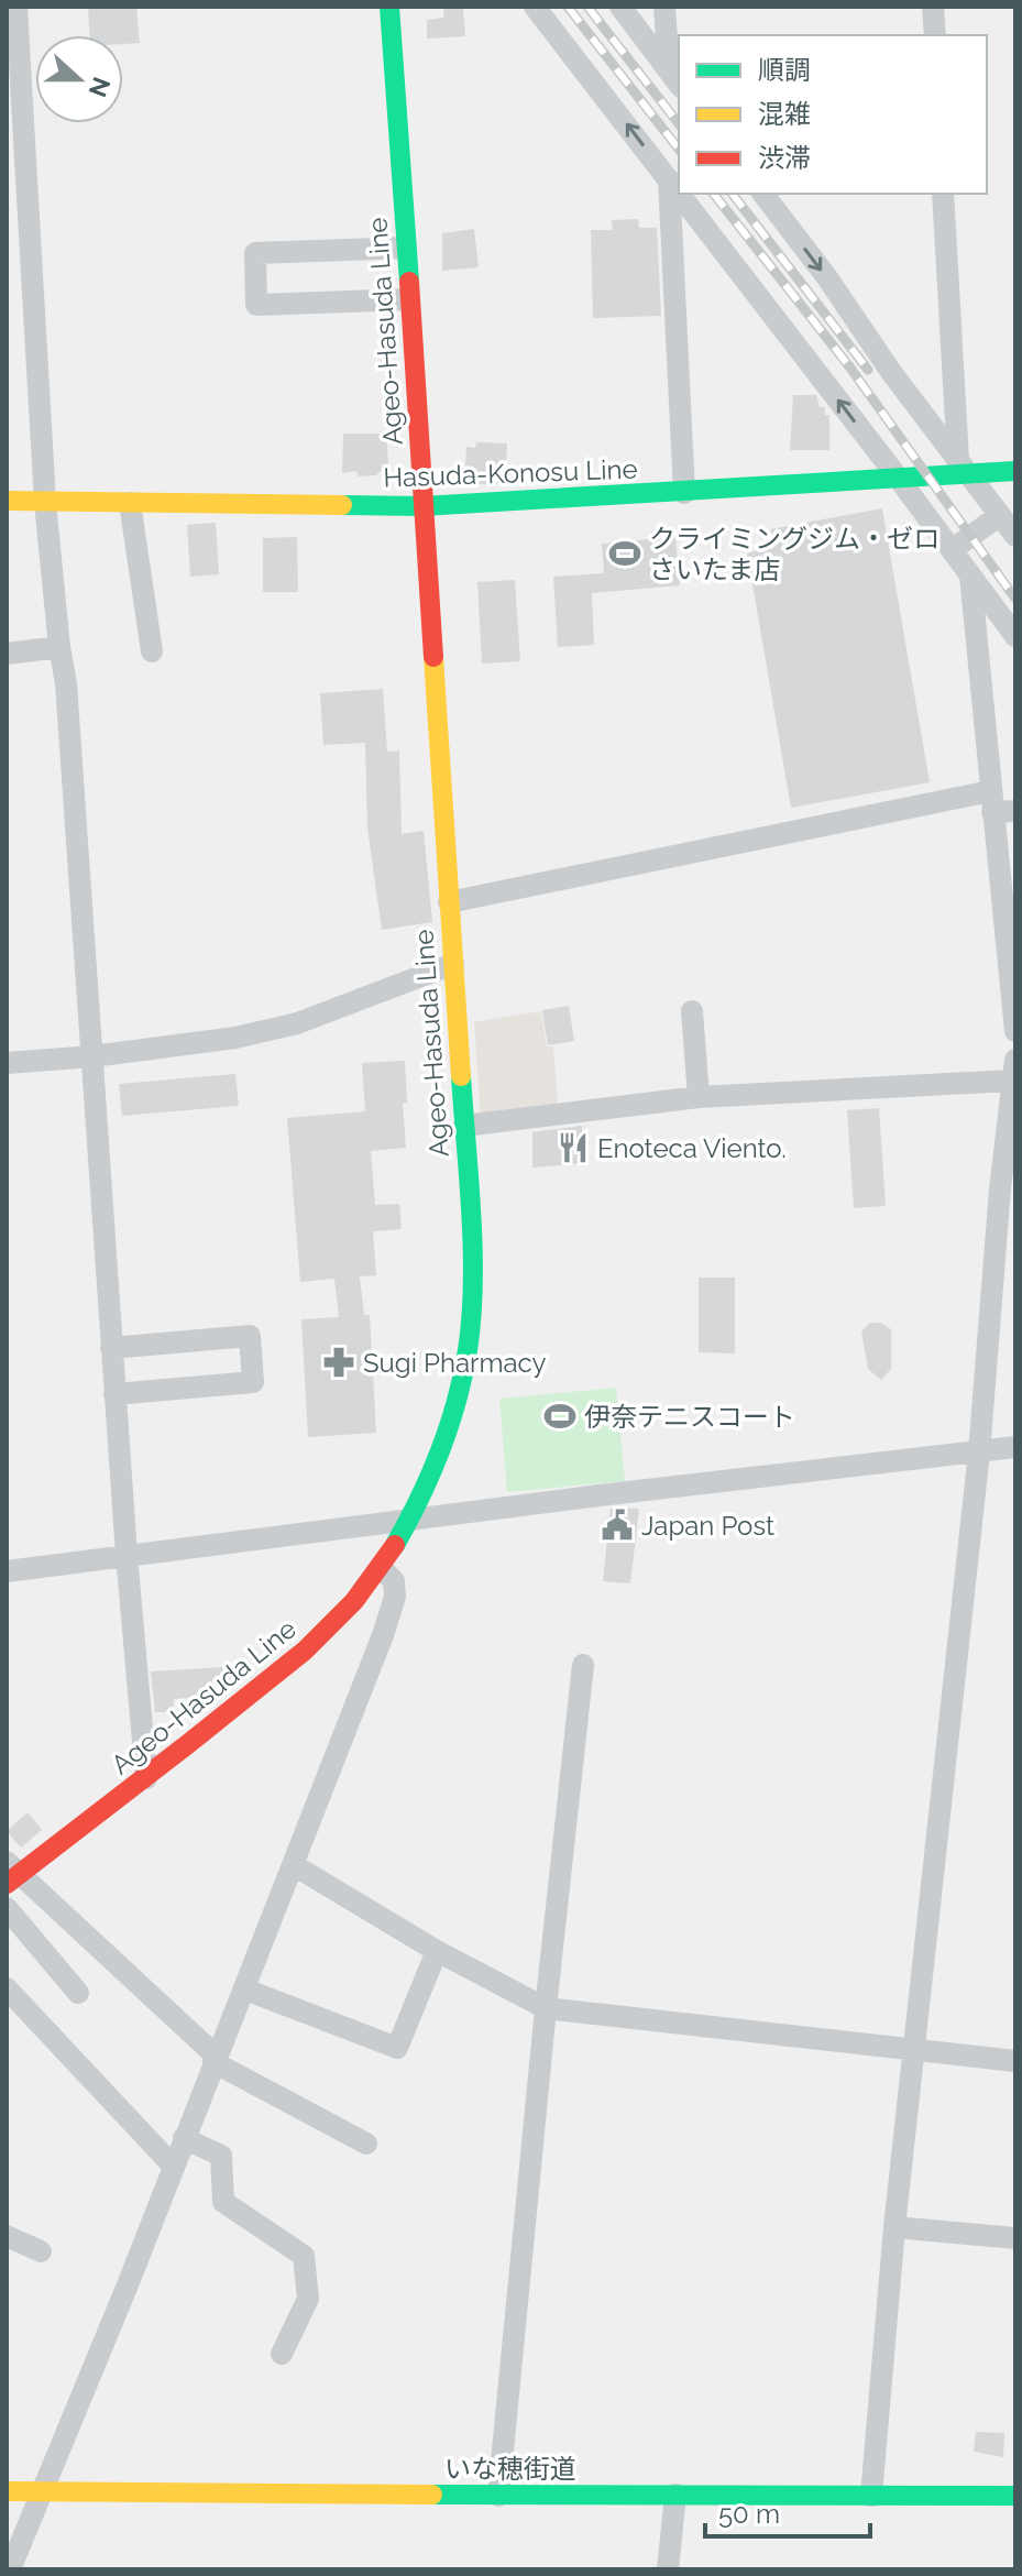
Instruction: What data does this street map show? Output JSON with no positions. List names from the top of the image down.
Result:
{
  "streets": {
    "main road": ["Ageo-Hasuda Line", "Hasuda-Konosu Line", "いな穂街道"]
  },
  "crossings": [
    ["Ageo-Hasuda Line", "Hasuda-Konosu Line"]
  ],
  "places": {
    "sports": ["クライミングジム・ゼロ さいたま店", "伊奈テニスコート"],
    "restaurant": ["Enoteca Viento."],
    "pharmacy": ["Sugi Pharmacy"],
    "public building": ["Japan Post"]
  },
  "legend": ["順調", "混雑", "渋滞"],
  "scale_bar": "50 m",
  "north": "right"
}
